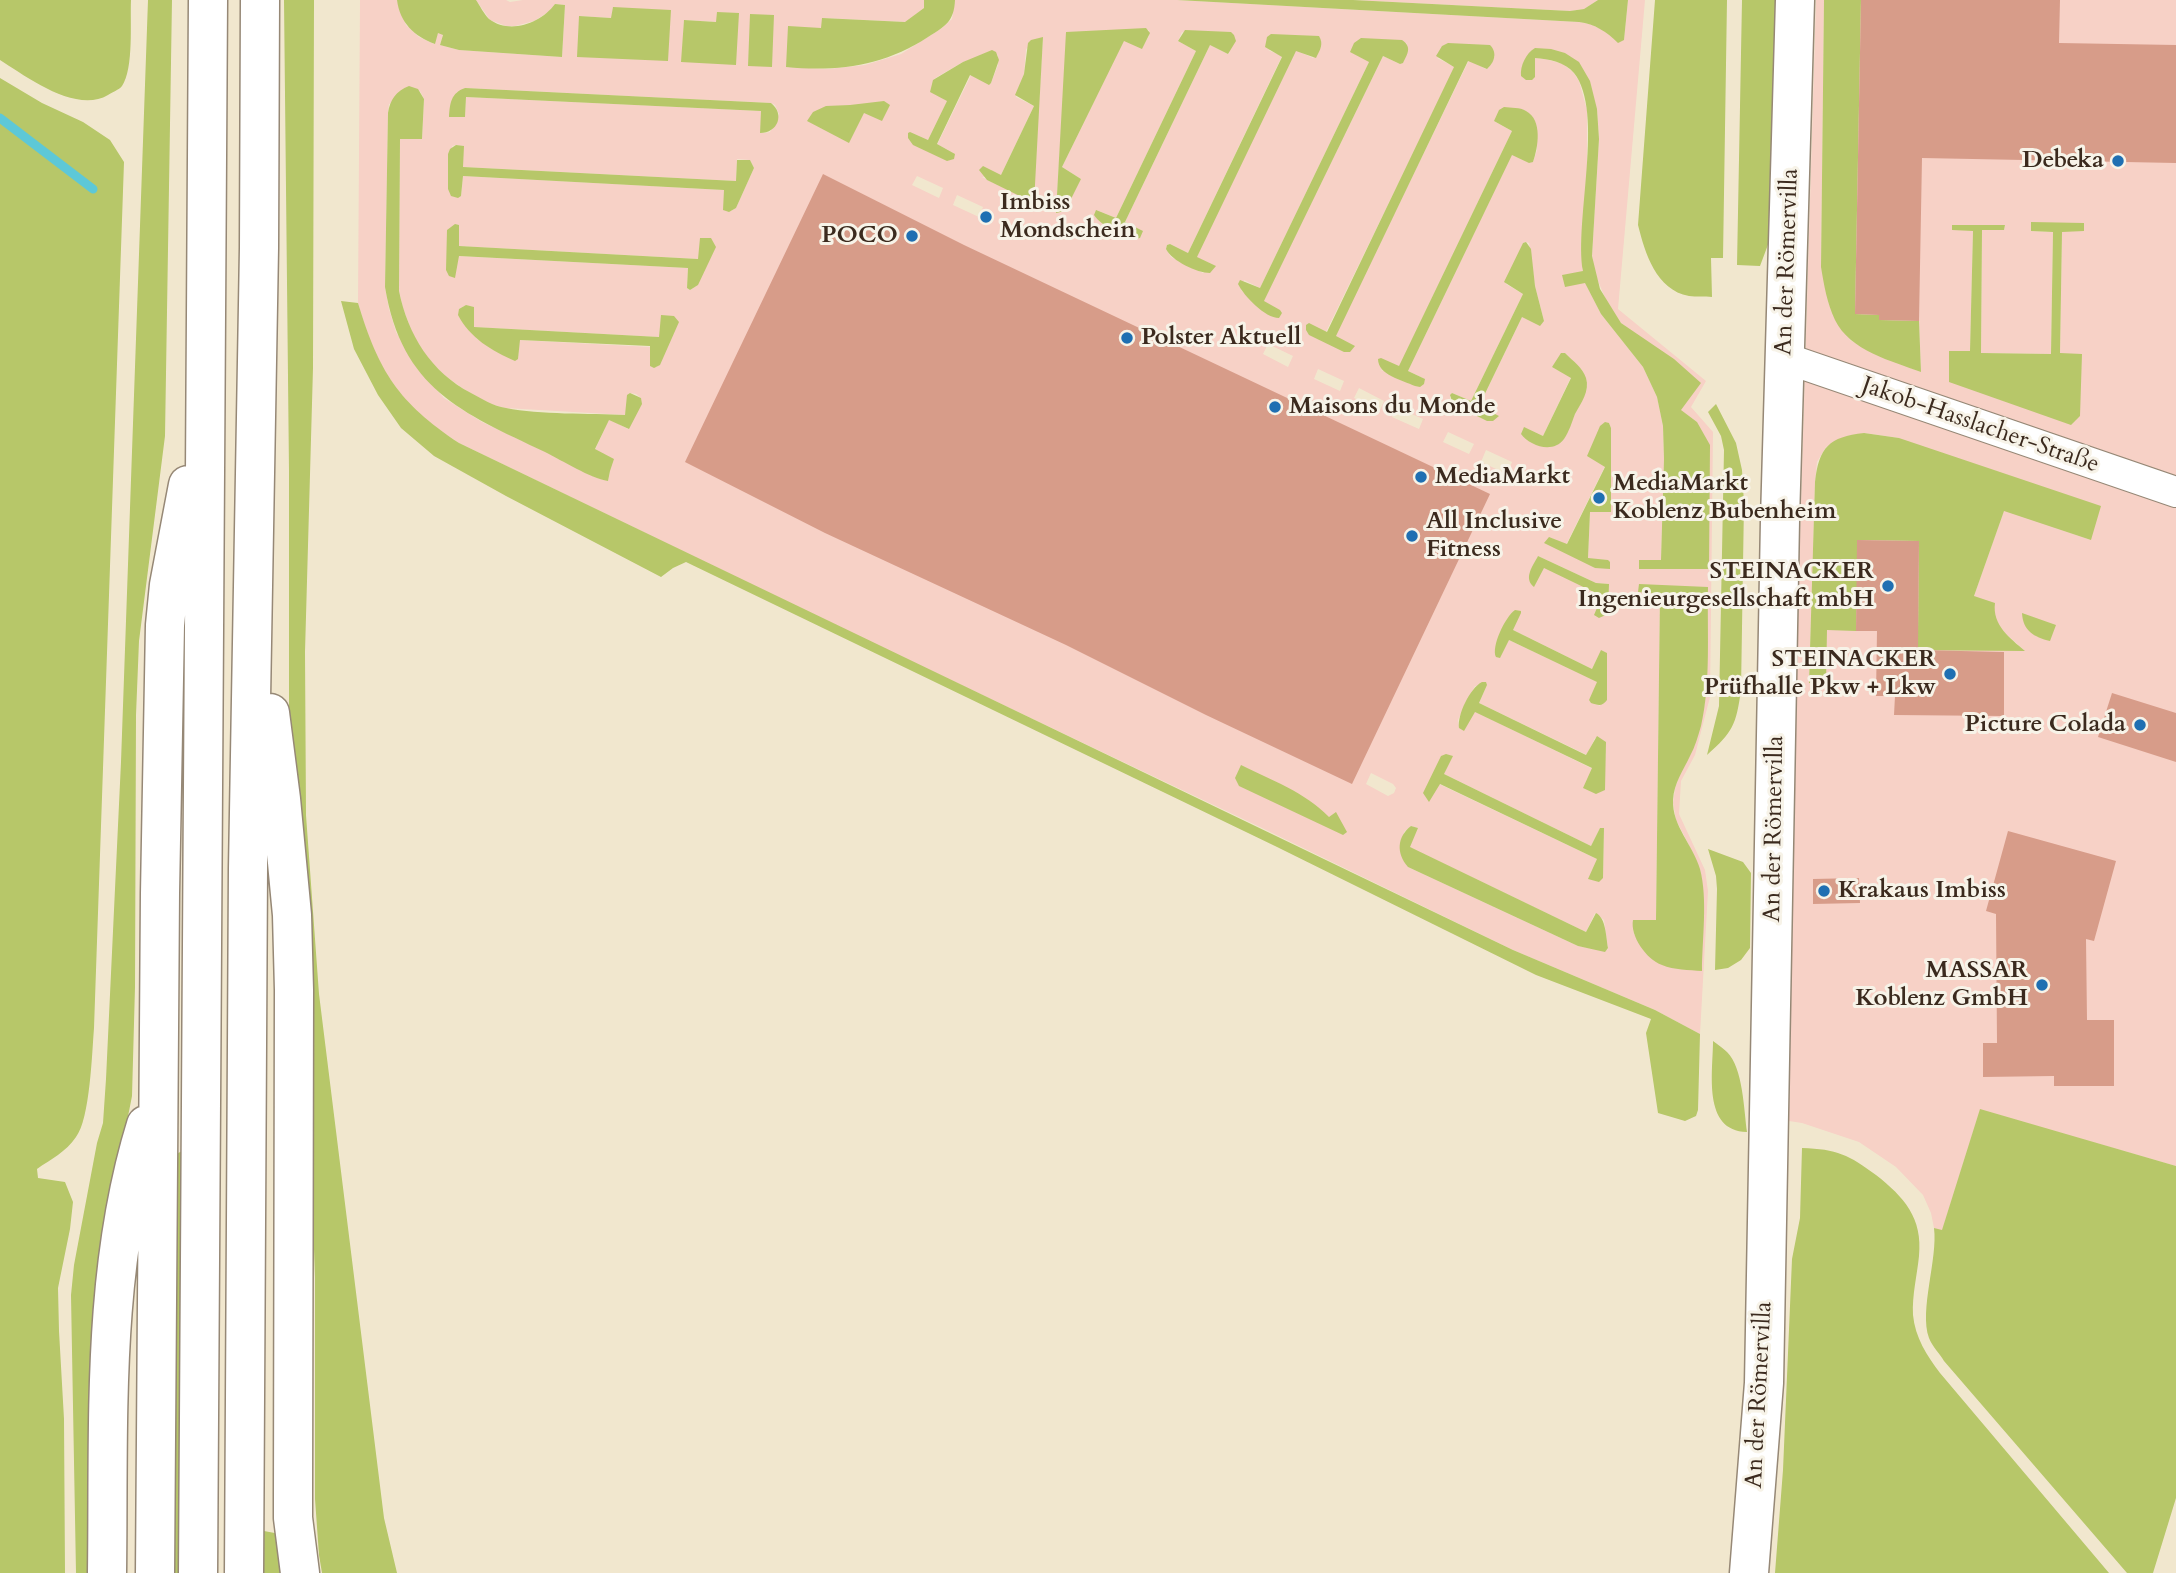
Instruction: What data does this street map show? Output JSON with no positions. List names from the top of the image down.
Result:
{
  "streets": {
    "main road": ["An der Römervilla"],
    "street": ["Jakob-Hasslacher-Straße"]
  },
  "crossings": [
    ["An der Römervilla", "Jakob-Hasslacher-Straße"]
  ],
  "places": [
    "Debeka",
    "Imbiss Mondschein",
    "POCO",
    "Polster Aktuell",
    "Maisons du Monde",
    "MediaMarkt",
    "MediaMarkt Koblenz Bubenheim",
    "All Inclusive Fitness",
    "STEINACKER Ingenieurgesellschaft mbH",
    "STEINACKER Prüfhalle Pkw + Lkw",
    "Picture Colada",
    "Krakaus Imbiss",
    "MASSAR Koblenz GmbH"
  ]
}
